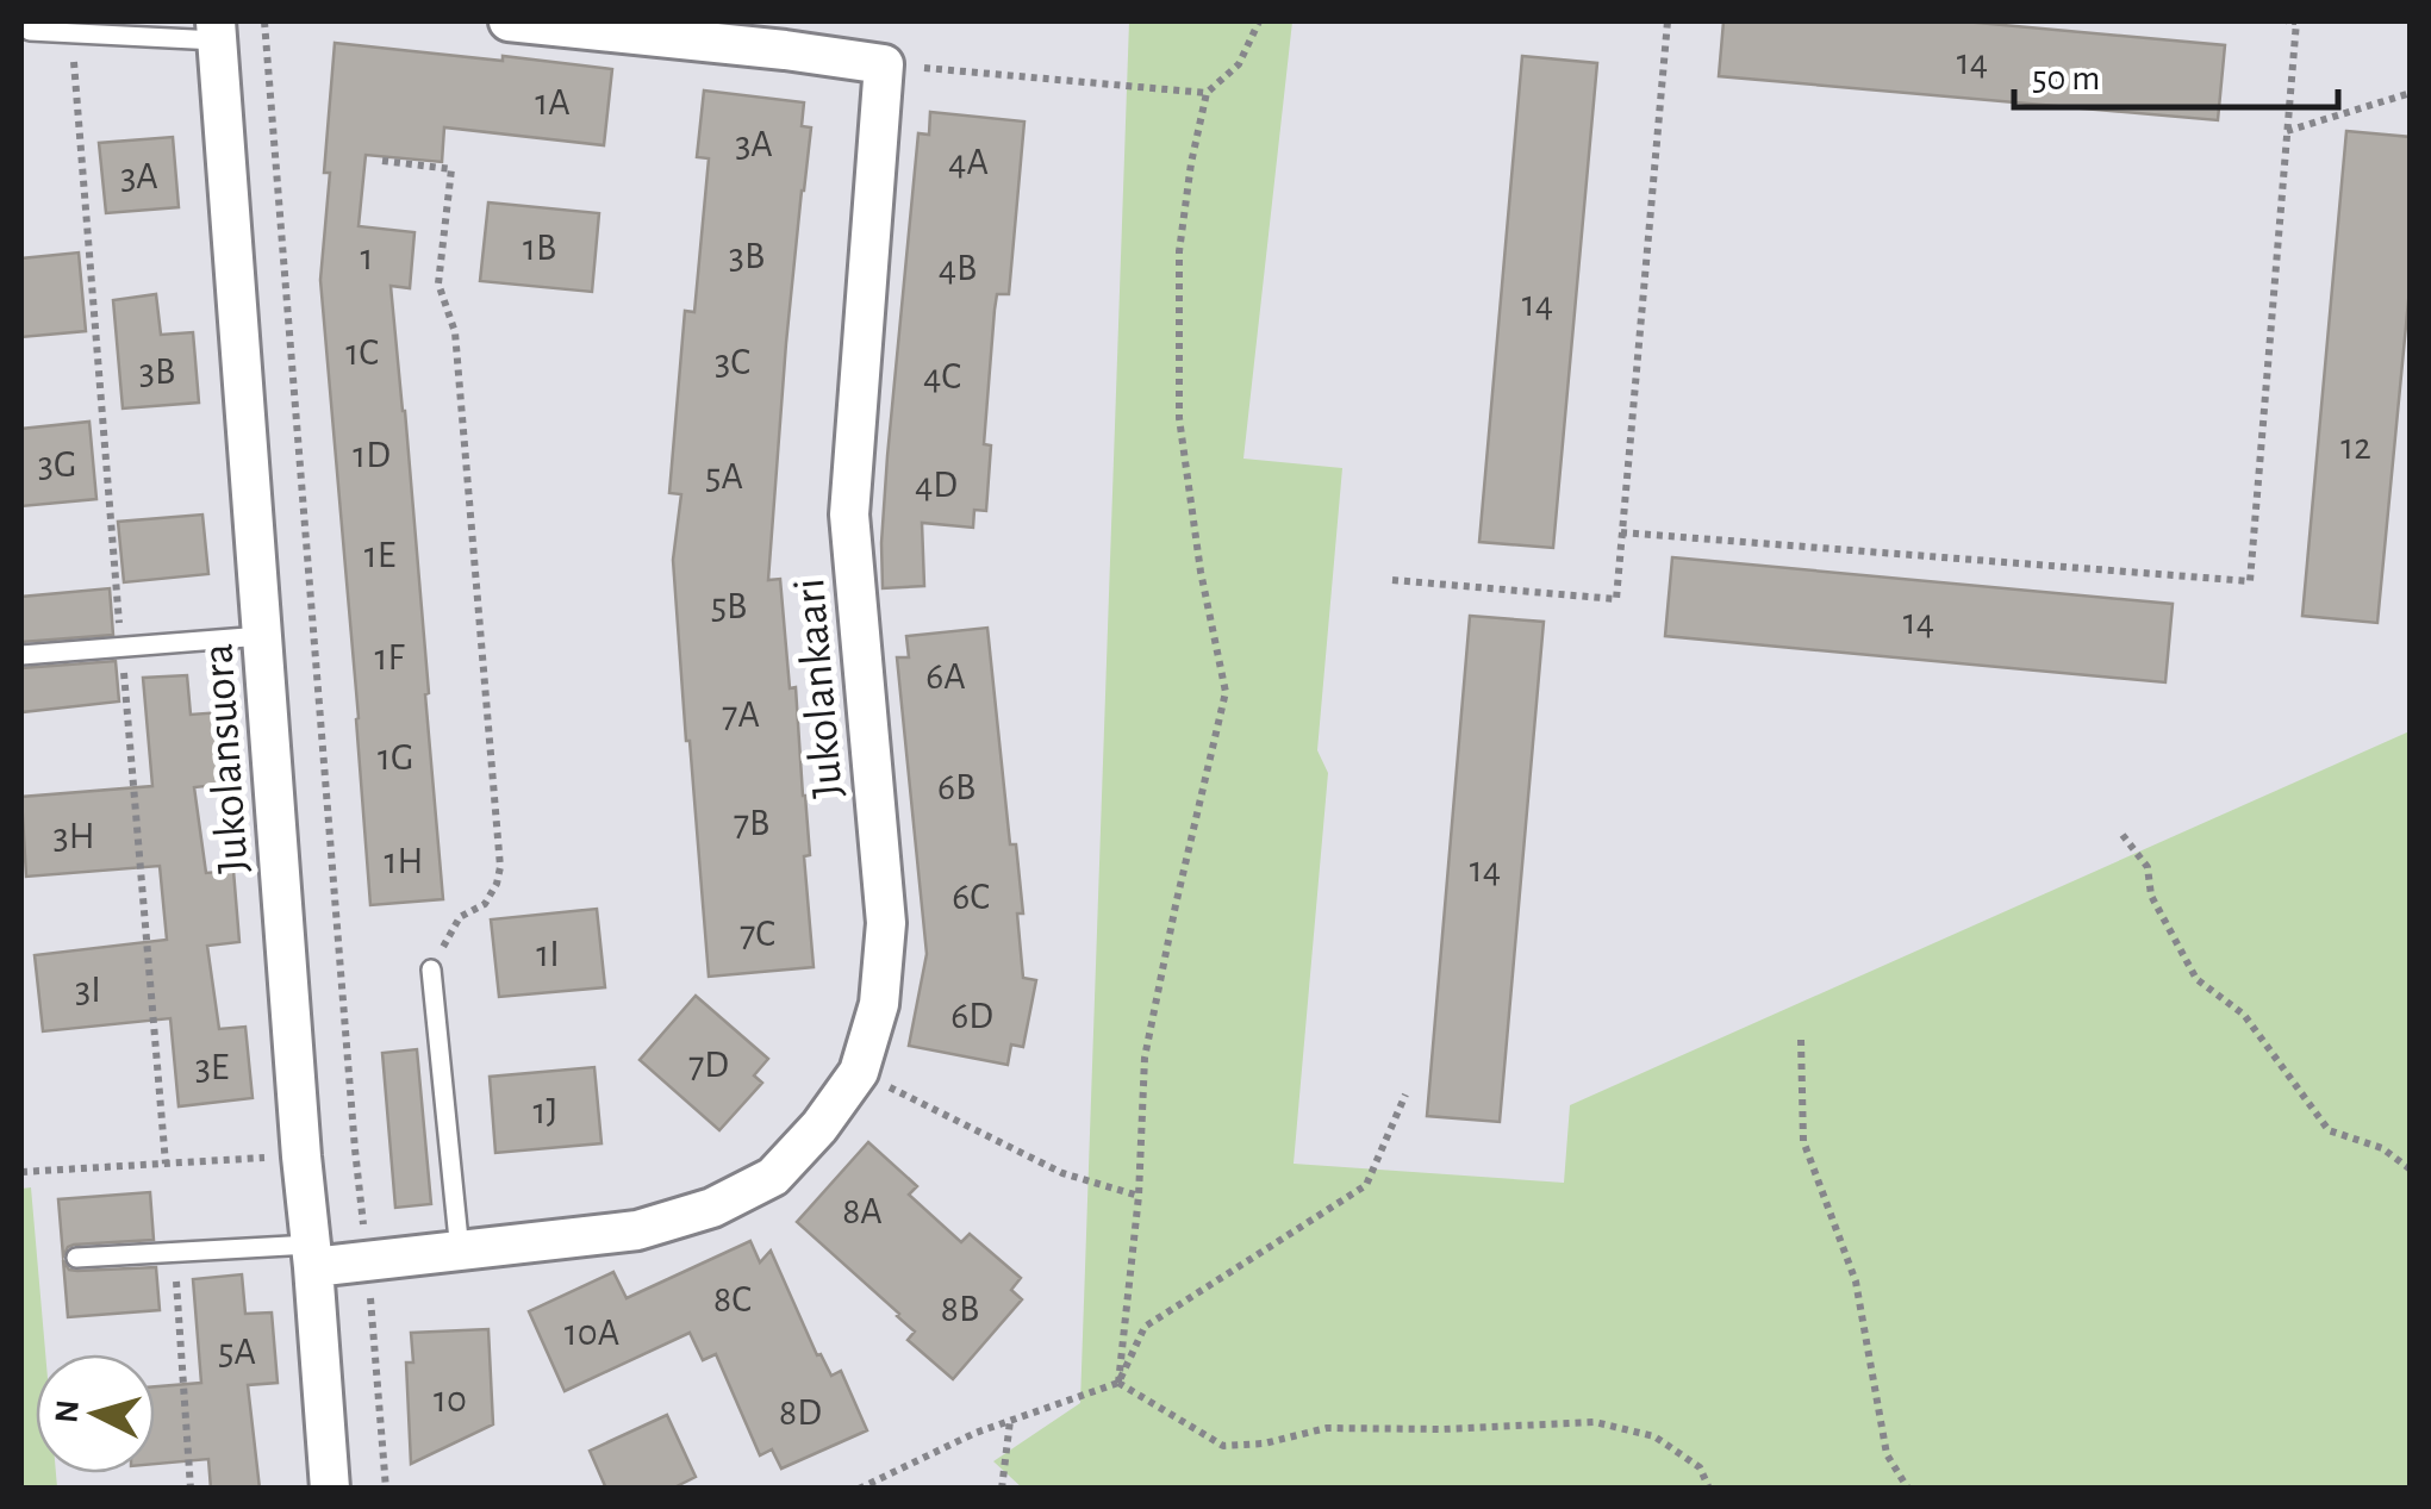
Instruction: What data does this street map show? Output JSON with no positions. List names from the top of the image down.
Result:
{
  "streets": {
    "street": ["Jukolankaari", "Jukolansuora"]
  },
  "crossings": [
    ["Jukolankaari", "Jukolansuora"]
  ],
  "house_numbers": [
    "14",
    "1A",
    "3A",
    "4A",
    "3A",
    "1B",
    "3B",
    "1",
    "4B",
    "14",
    "1C",
    "3C",
    "3B",
    "4C",
    "12",
    "1D",
    "3G",
    "5A",
    "4D",
    "1E",
    "5B",
    "14",
    "1F",
    "6A",
    "7A",
    "1G",
    "6B",
    "7B",
    "3H",
    "1H",
    "14",
    "6C",
    "7C",
    "1I",
    "3I",
    "6D",
    "7D",
    "3E",
    "1J",
    "8A",
    "8C",
    "8B",
    "10A",
    "5A",
    "10",
    "8D"
  ],
  "scale_bar": "50 m",
  "north": "left"
}
